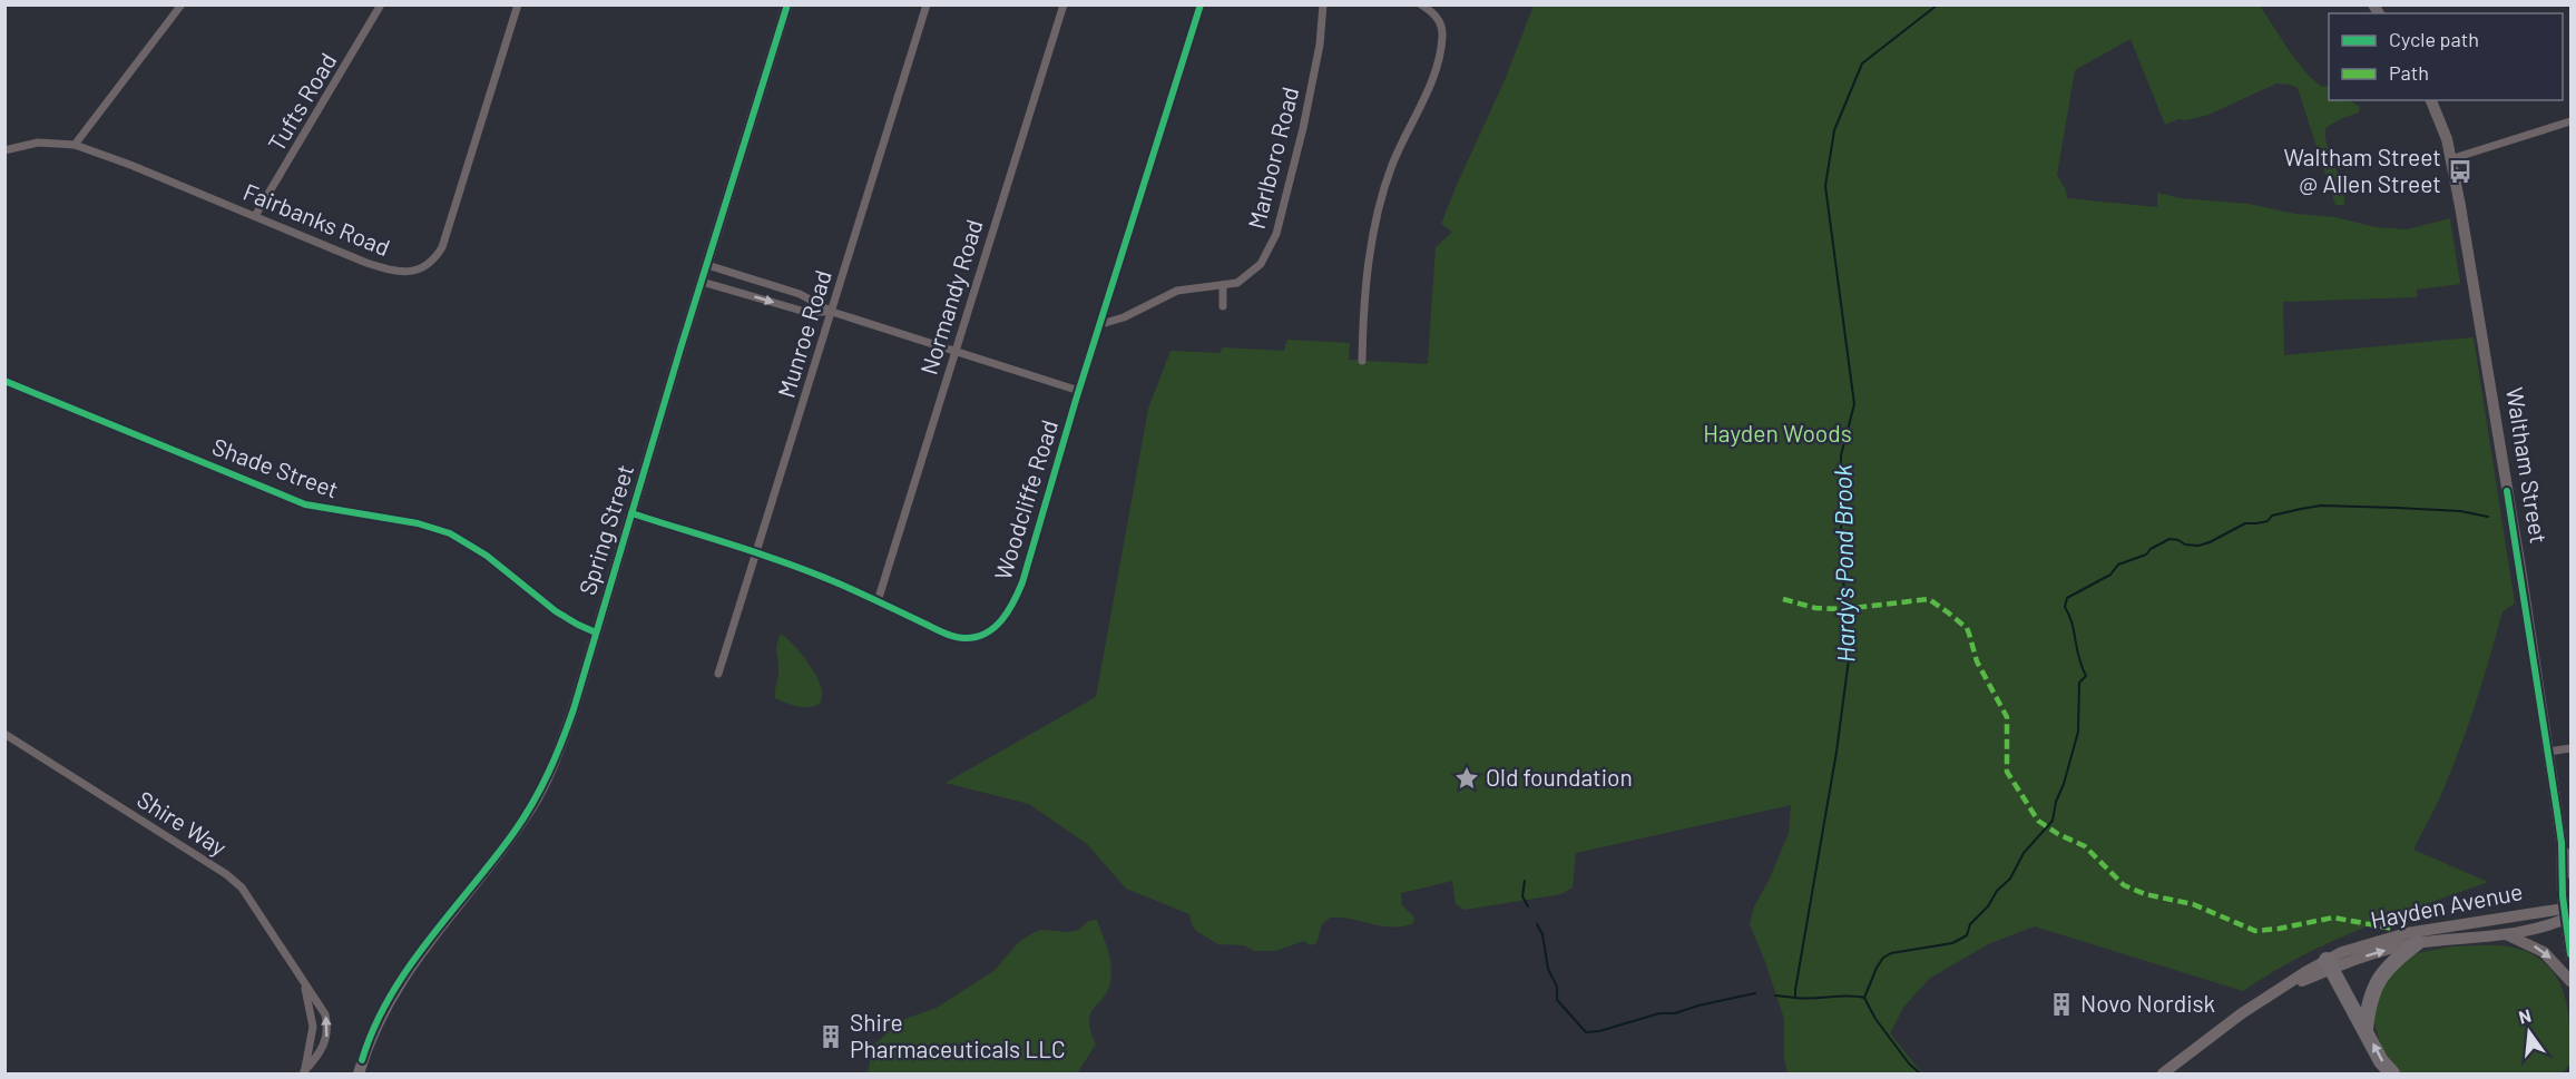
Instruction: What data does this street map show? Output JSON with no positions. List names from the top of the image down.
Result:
{
  "streets": {
    "main road": ["Waltham Street", "Spring Street", "Hayden Avenue"],
    "street": [
      "Tufts Road",
      "Marlboro Road",
      "Fairbanks Road",
      "Normandy Road",
      "Munroe Road",
      "Shade Street",
      "Woodcliffe Road",
      "Shire Way"
    ]
  },
  "crossings": [
    ["Tufts Road", "Fairbanks Road"],
    ["Marlboro Road", "Woodcliffe Road"],
    ["Normandy Road", "Woodcliffe Road"],
    ["Munroe Road", "Woodcliffe Road"],
    ["Waltham Street", "Hayden Avenue"],
    ["Shade Street", "Spring Street"],
    ["Woodcliffe Road", "Spring Street"]
  ],
  "water": ["Hardy's Pond Brook"],
  "parks": ["Hayden Woods"],
  "places": {
    "bus stop": ["Waltham Street @ Allen Street"],
    "place": ["Old foundation"],
    "building": ["Novo Nordisk", "Shire Pharmaceuticals LLC"]
  },
  "legend": ["Cycle path", "Path"],
  "north": "top"
}
